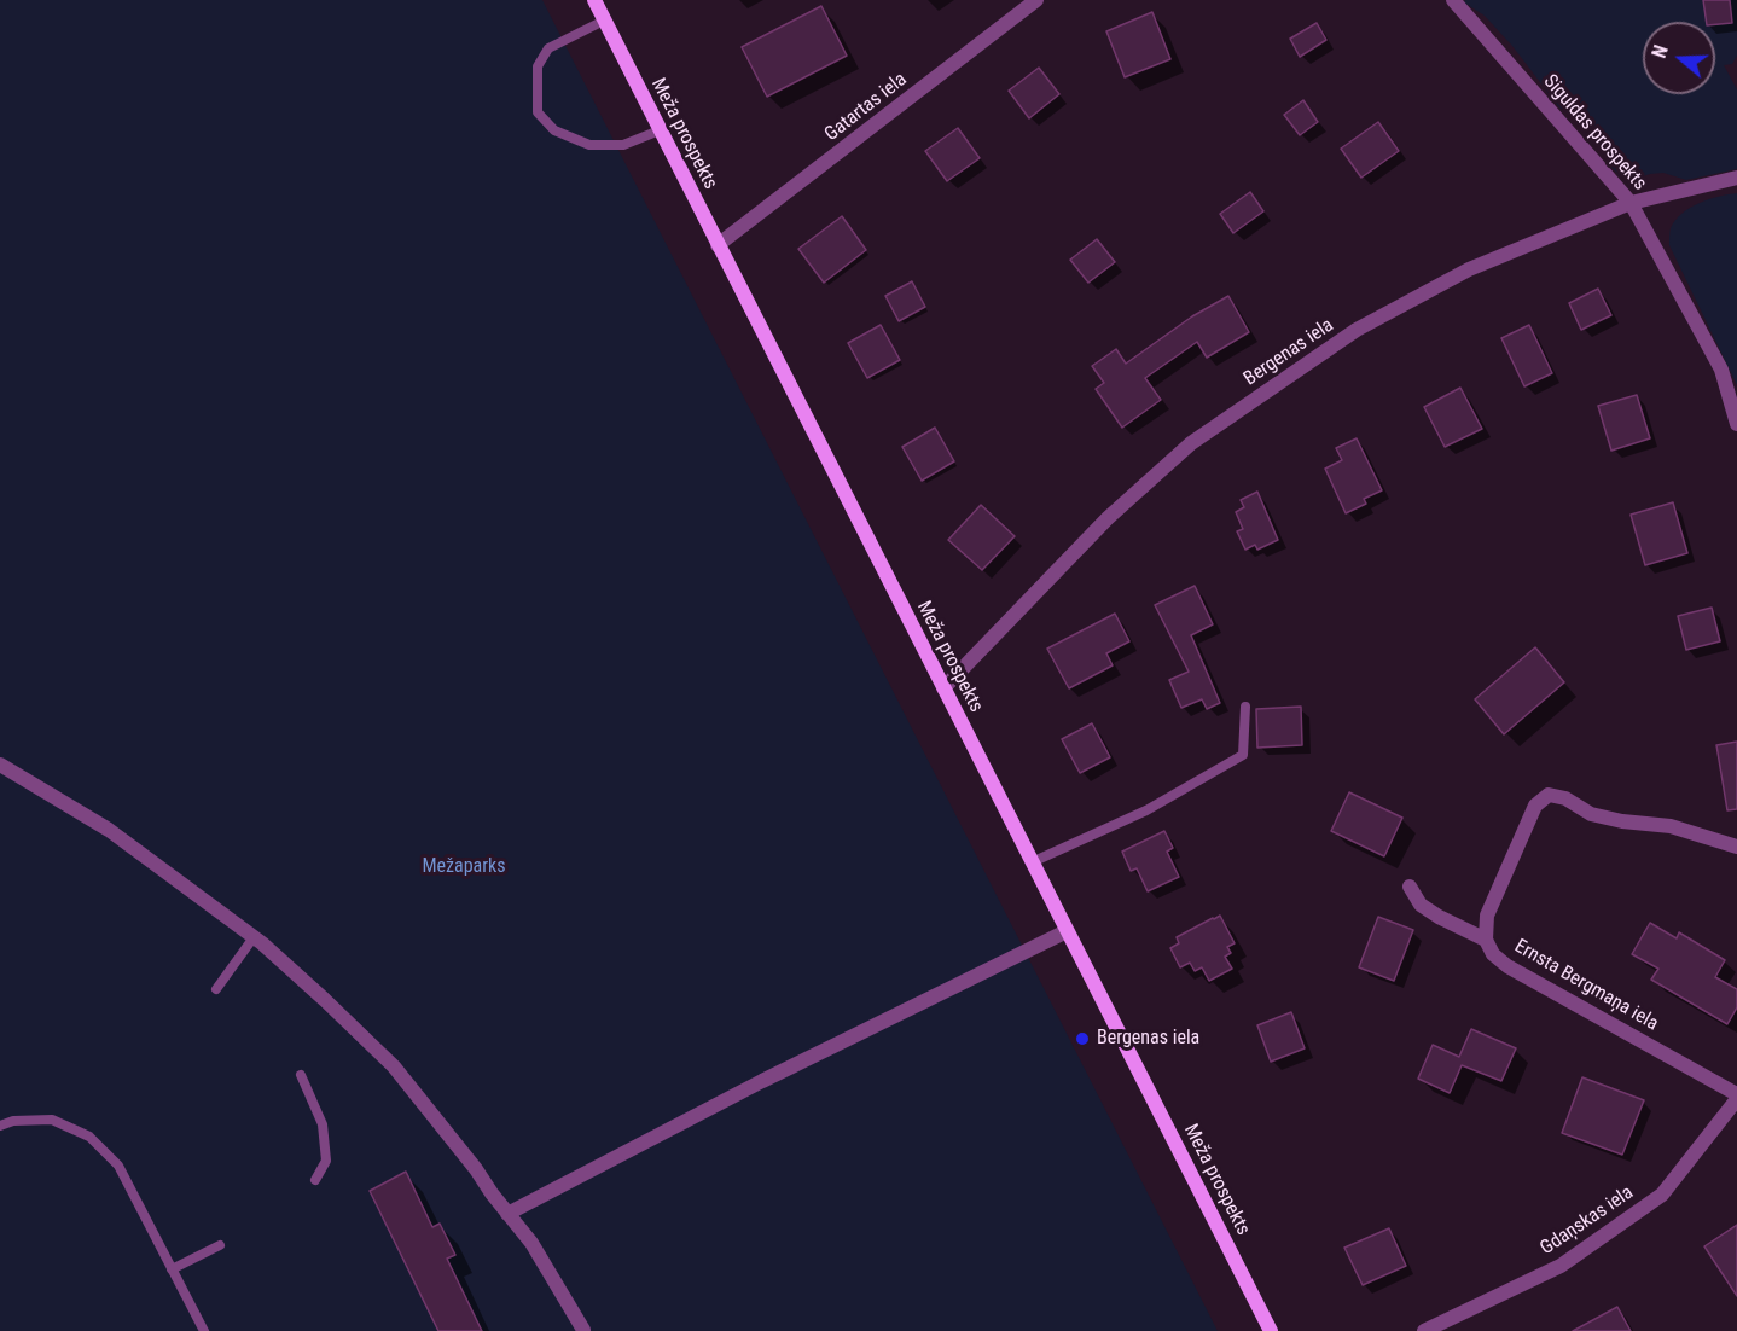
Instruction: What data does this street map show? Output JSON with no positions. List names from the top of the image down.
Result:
{
  "streets": {
    "street": [
      "Gatartas iela",
      "Siguldas prospekts",
      "Meža prospekts",
      "Bergenas iela",
      "Ernsta Bergmaņa iela",
      "Gdaņskas iela"
    ]
  },
  "crossings": [
    ["Gatartas iela", "Meža prospekts"],
    ["Siguldas prospekts", "Bergenas iela"],
    ["Meža prospekts", "Bergenas iela"],
    ["Ernsta Bergmaņa iela", "Gdaņskas iela"]
  ],
  "parks": ["Mežaparks"],
  "places": ["Bergenas iela"],
  "north": "left"
}
